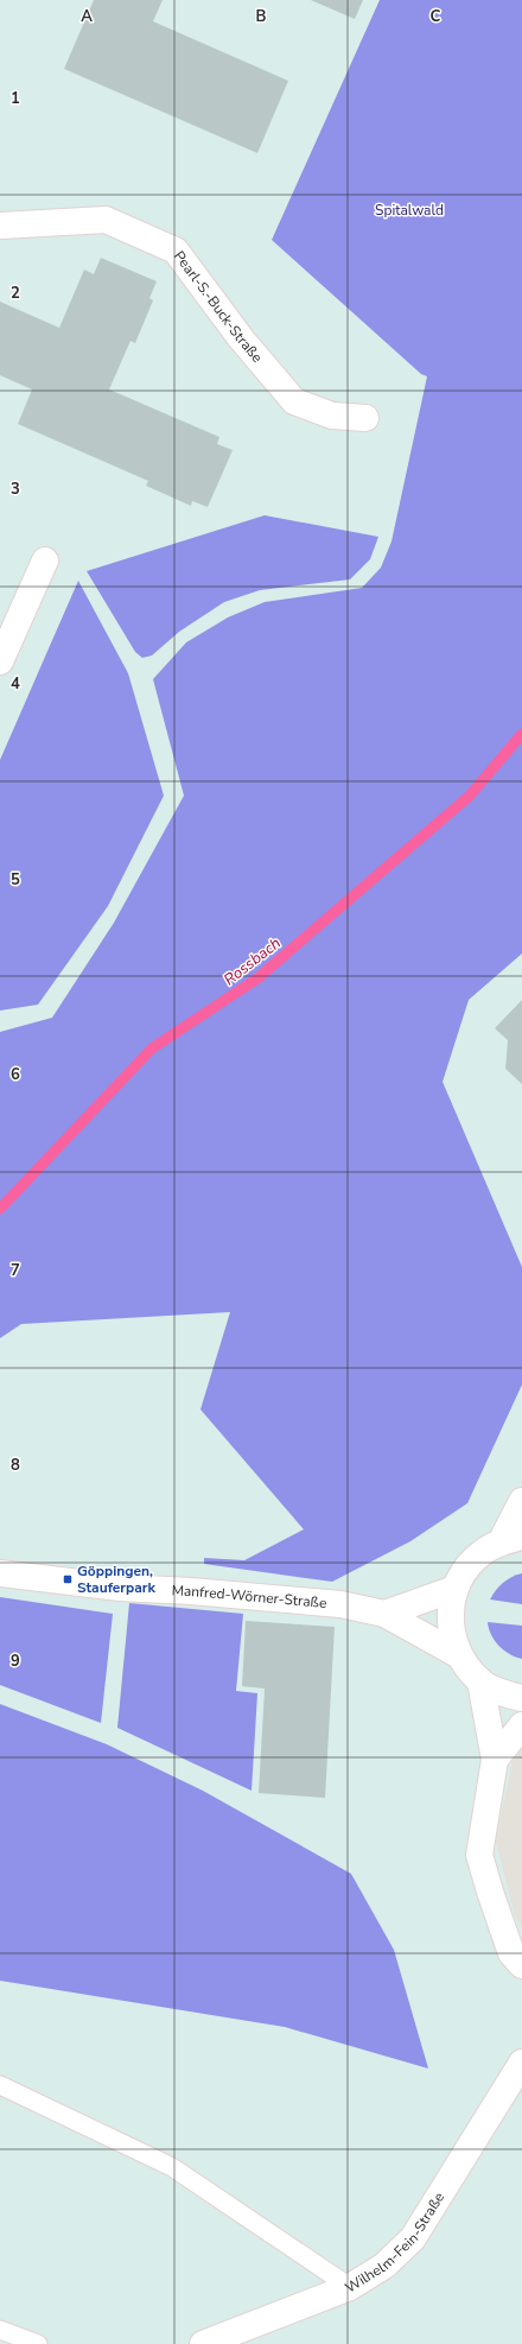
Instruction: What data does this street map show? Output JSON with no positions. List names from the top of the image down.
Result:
{
  "streets": {
    "street": ["Pearl-S.-Buck-Straße", "Manfred-Wörner-Straße", "Wilhelm-Fein-Straße"]
  },
  "water": ["Rossbach"],
  "parks": ["Spitalwald"],
  "places": {
    "transit": ["Göppingen, Stauferpark"]
  },
  "grid": {
    "columns": ["A", "B", "C"],
    "rows": [
      "1",
      "2",
      "3",
      "4",
      "5",
      "6",
      "7",
      "8",
      "9"
    ]
  }
}
